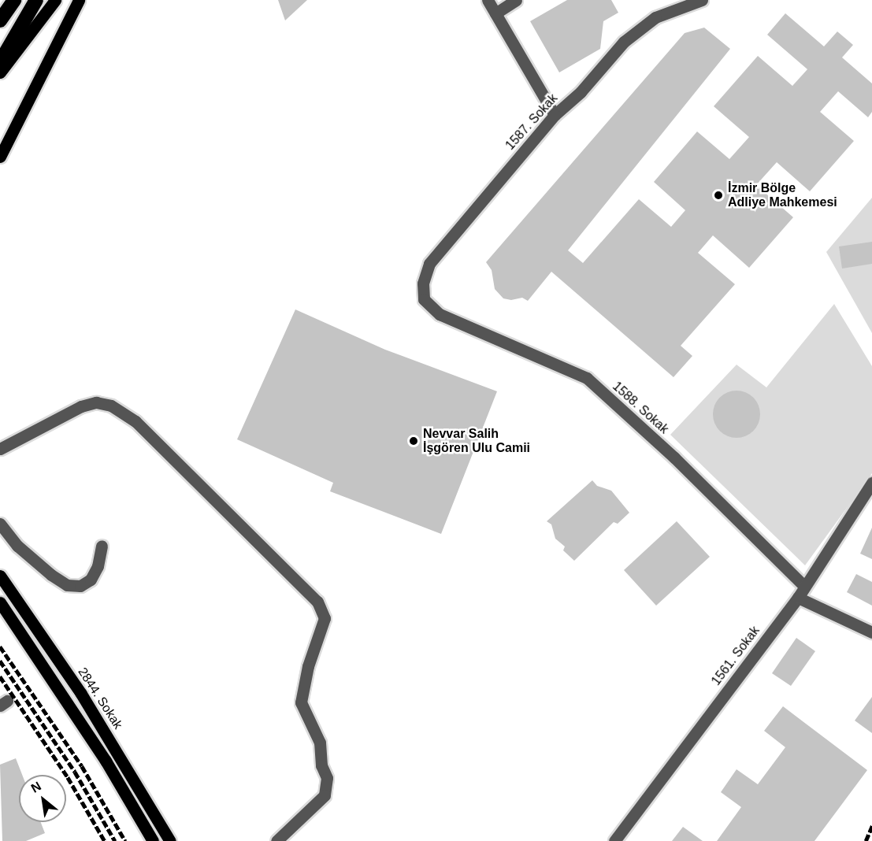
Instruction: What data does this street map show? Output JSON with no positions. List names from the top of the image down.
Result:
{
  "streets": {
    "main road": ["2844. Sokak"],
    "street": ["1587. Sokak", "1588. Sokak", "1561. Sokak"]
  },
  "crossings": [
    ["1587. Sokak", "1588. Sokak"],
    ["1588. Sokak", "1561. Sokak"]
  ],
  "places": ["İzmir Bölge Adliye Mahkemesi", "Nevvar Salih İşgören Ulu Camii"],
  "north": "top left"
}
